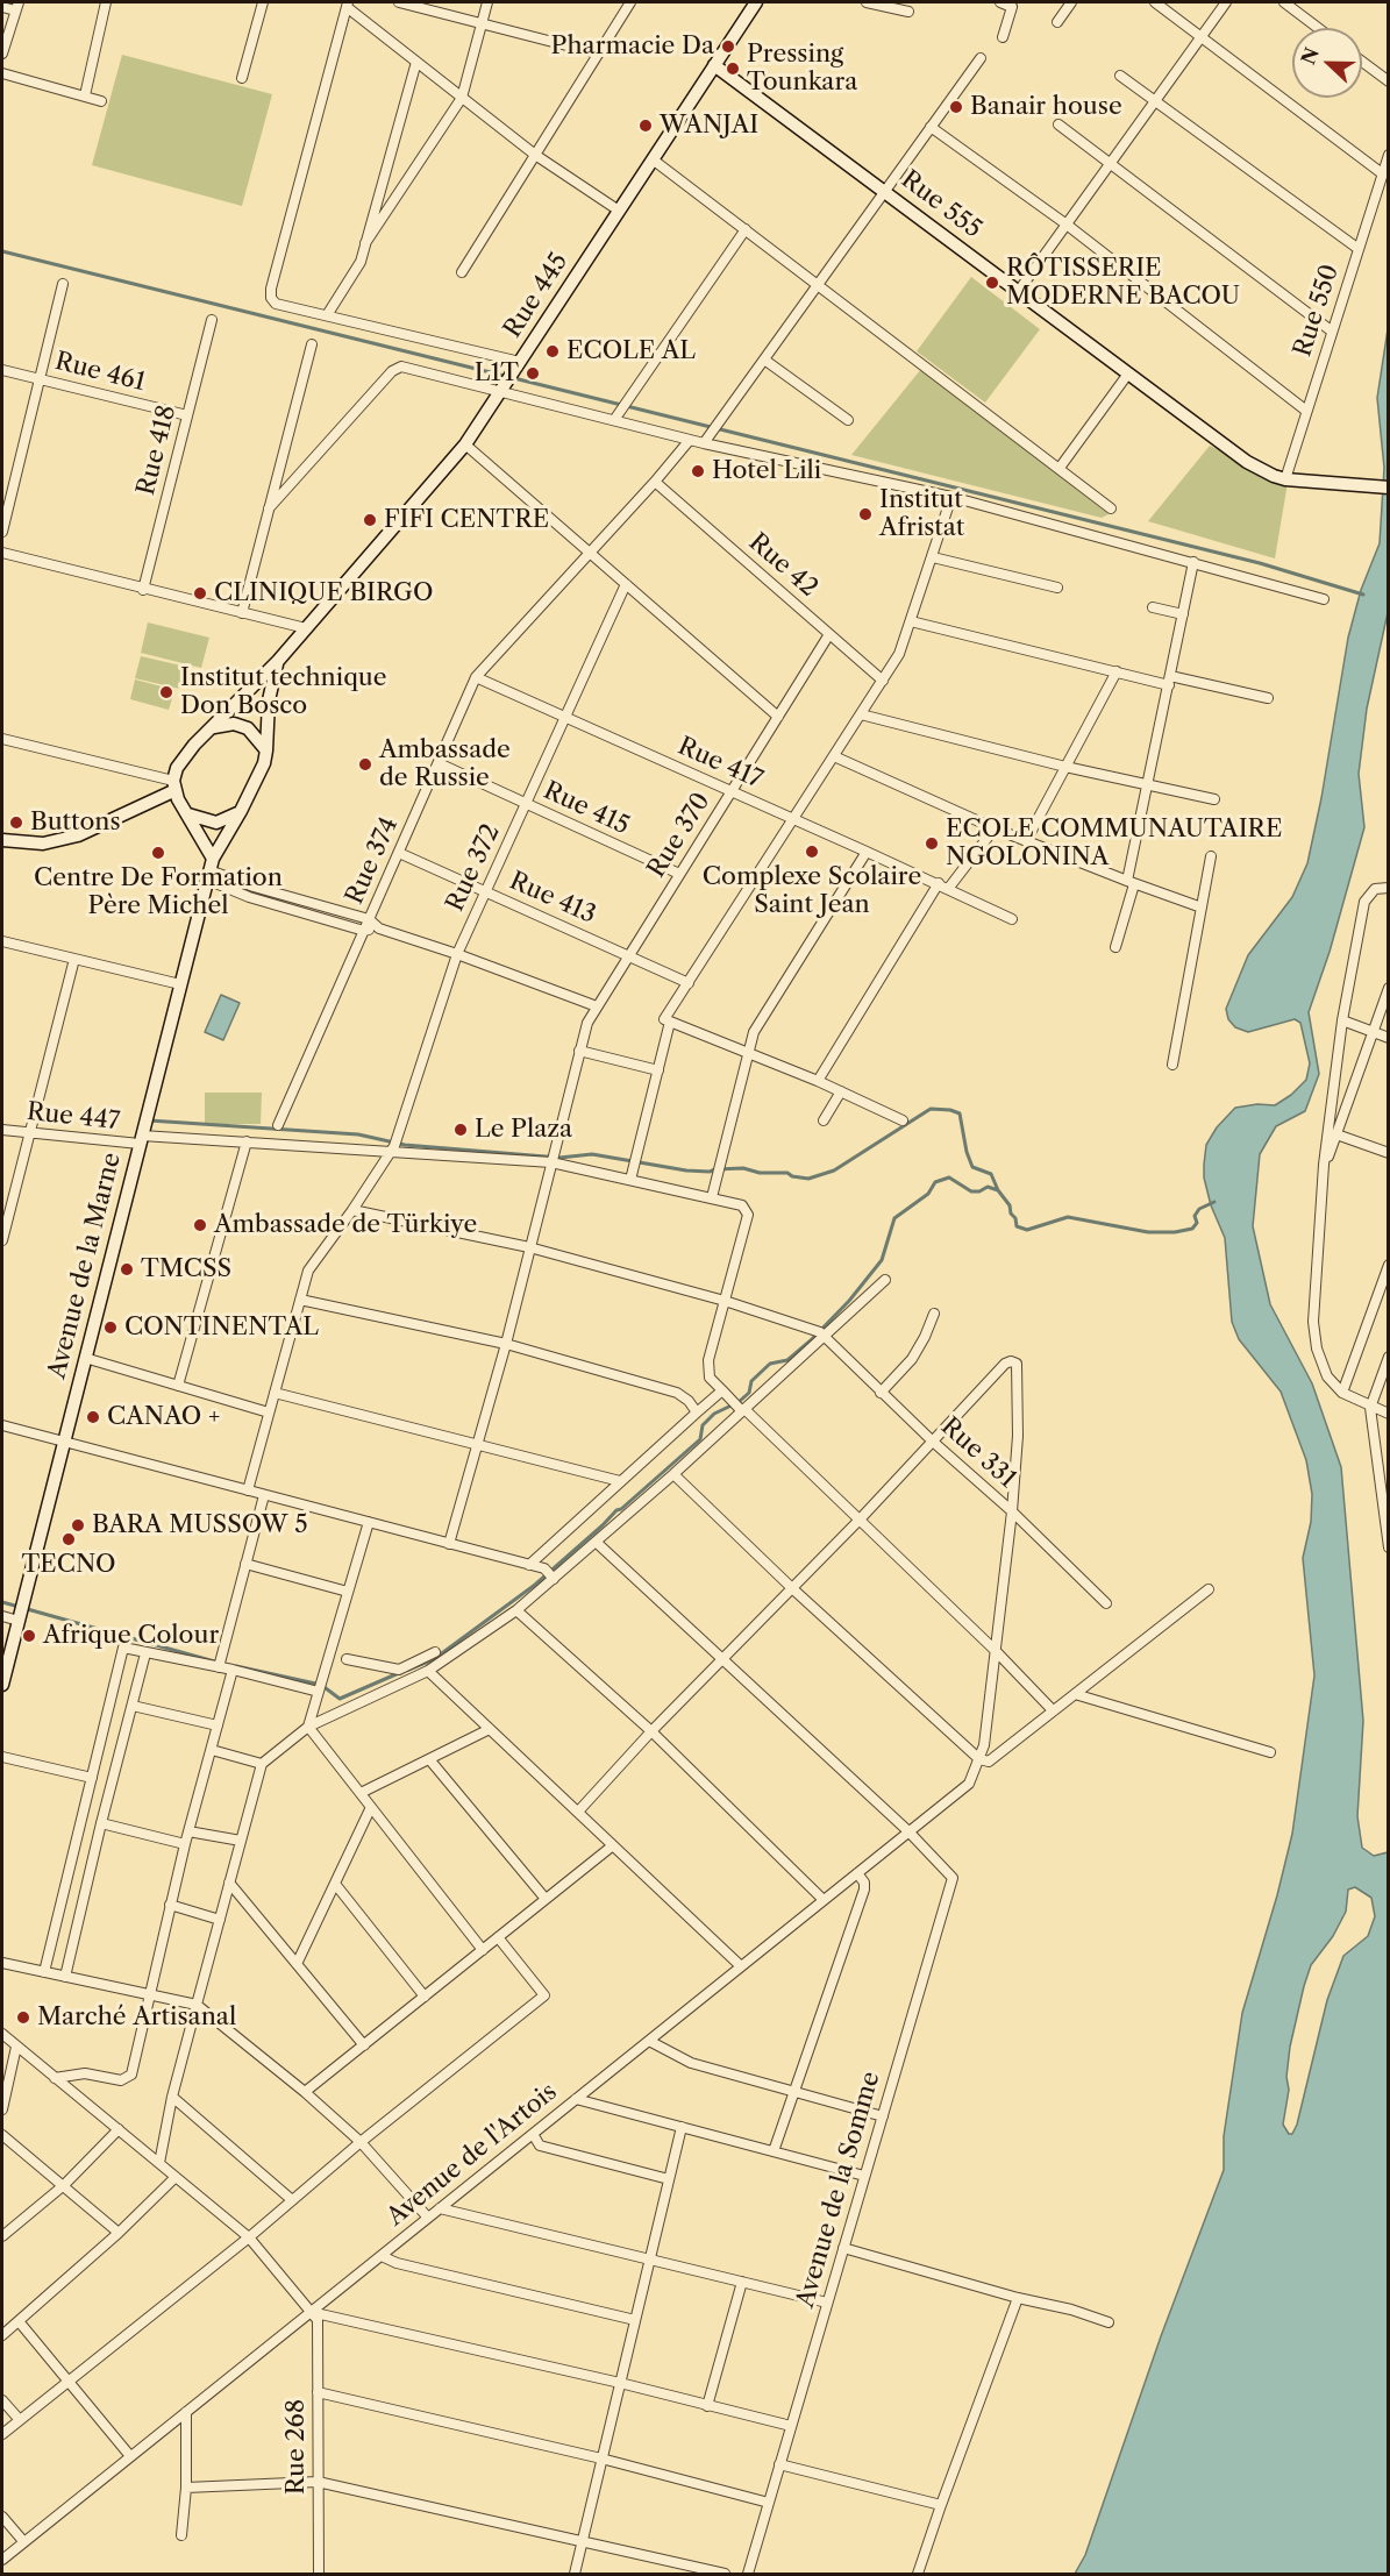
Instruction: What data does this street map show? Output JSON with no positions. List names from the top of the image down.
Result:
{
  "streets": {
    "street": [
      "Rue 555",
      "Rue 445",
      "Rue 550",
      "Rue 461",
      "Rue 418",
      "Rue 42",
      "Rue 417",
      "Rue 415",
      "Rue 370",
      "Rue 374",
      "Rue 372",
      "Rue 413",
      "Rue 447",
      "Avenue de la Marne",
      "Rue 331",
      "Avenue de l'Artois",
      "Avenue de la Somme",
      "Rue 268"
    ]
  },
  "crossings": [
    ["Rue 555", "Rue 445"],
    ["Rue 555", "Rue 550"],
    ["Rue 445", "Avenue de la Marne"],
    ["Rue 461", "Rue 418"],
    ["Rue 42", "Rue 370"],
    ["Rue 42", "Rue 374"],
    ["Rue 417", "Rue 370"],
    ["Rue 417", "Rue 374"],
    ["Rue 417", "Rue 372"],
    ["Rue 415", "Rue 370"],
    ["Rue 415", "Rue 374"],
    ["Rue 415", "Rue 372"],
    ["Rue 370", "Rue 413"],
    ["Rue 370", "Rue 447"],
    ["Rue 374", "Rue 413"],
    ["Rue 372", "Rue 413"],
    ["Rue 372", "Rue 447"],
    ["Rue 447", "Avenue de la Marne"],
    ["Avenue de l'Artois", "Avenue de la Somme"],
    ["Avenue de l'Artois", "Rue 268"]
  ],
  "places": [
    "Pharmacie Da",
    "Pressing Tounkara",
    "Banair house",
    "WANJAI",
    "RÔTISSERIE MODERNE BACOU",
    "ECOLE AL",
    "L1T",
    "Hotel Lili",
    "Institut Afristat",
    "FIFI CENTRE",
    "CLINIQUE BIRGO",
    "Institut technique Don Bosco",
    "Ambassade de Russie",
    "Buttons",
    "ECOLE COMMUNAUTAIRE NGOLONINA",
    "Complexe Scolaire Saint Jean",
    "Centre De Formation Père Michel",
    "Le Plaza",
    "Ambassade de Türkiye",
    "TMCSS",
    "CONTINENTAL",
    "CANAO +",
    "BARA MUSSOW 5",
    "TECNO",
    "Afrique Colour",
    "Marché Artisanal"
  ],
  "north": "left"
}
